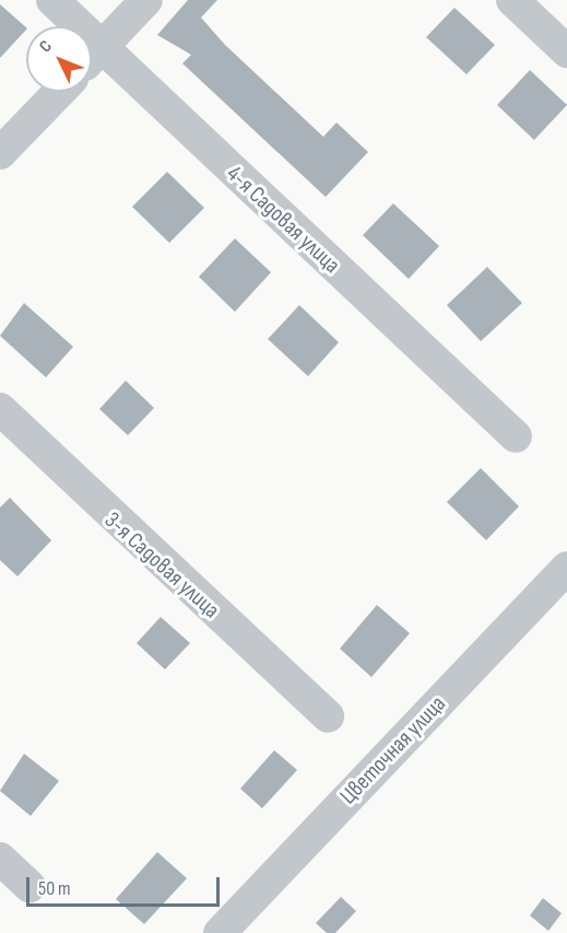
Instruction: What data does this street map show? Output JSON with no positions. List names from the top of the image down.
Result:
{
  "streets": {
    "street": ["4-я Садовая улица", "3-я Садовая улица", "Цветочная улица"]
  },
  "scale_bar": "50 m",
  "north": "top left"
}
